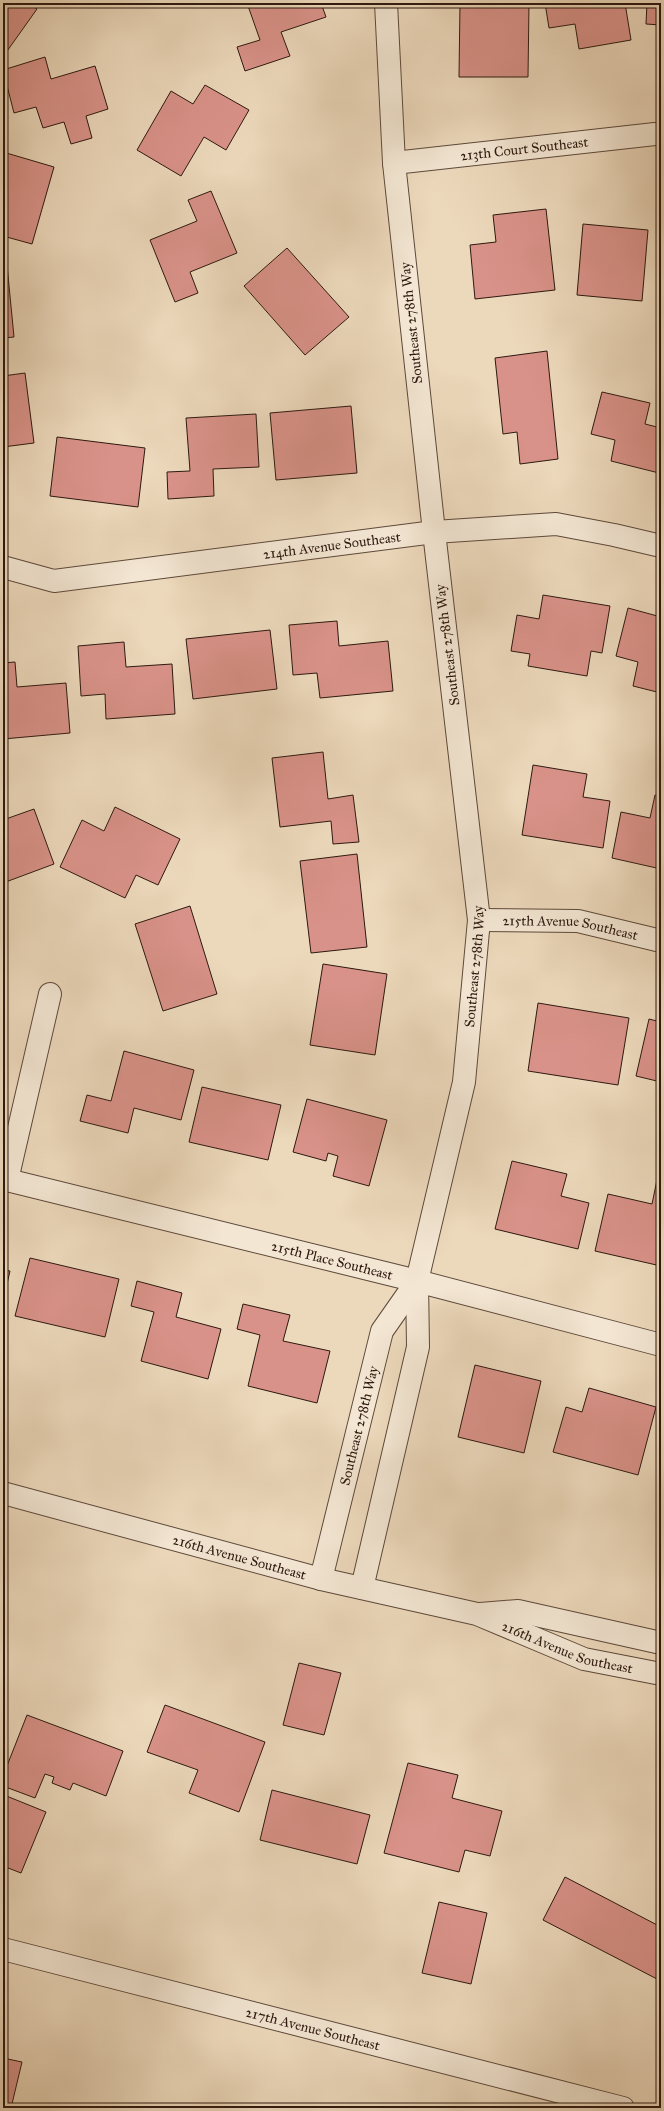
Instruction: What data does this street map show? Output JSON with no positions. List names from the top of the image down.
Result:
{
  "streets": {
    "street": [
      "213th Court Southeast",
      "Southeast 278th Way",
      "214th Avenue Southeast",
      "215th Avenue Southeast",
      "215th Place Southeast",
      "216th Avenue Southeast",
      "217th Avenue Southeast"
    ]
  },
  "crossings": [
    ["213th Court Southeast", "Southeast 278th Way"],
    ["Southeast 278th Way", "214th Avenue Southeast"],
    ["Southeast 278th Way", "215th Avenue Southeast"],
    ["Southeast 278th Way", "215th Place Southeast"],
    ["Southeast 278th Way", "216th Avenue Southeast"]
  ]
}
